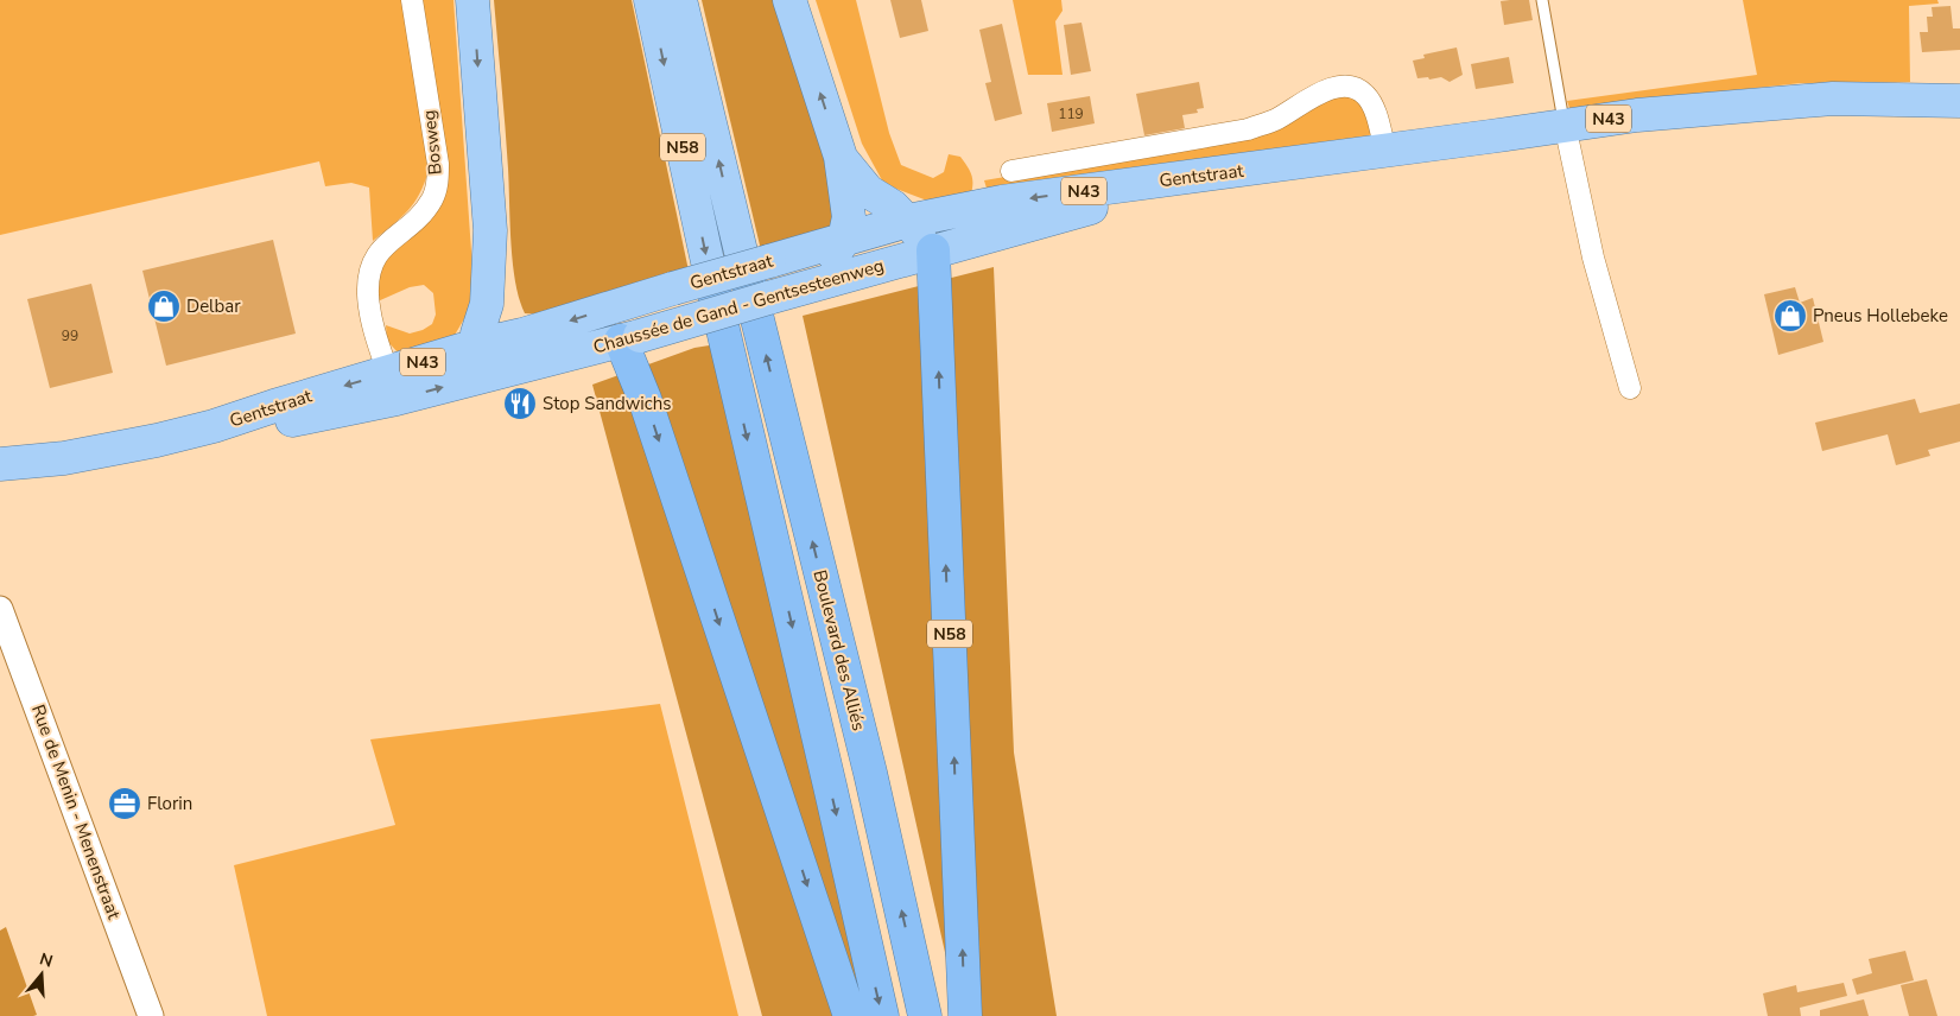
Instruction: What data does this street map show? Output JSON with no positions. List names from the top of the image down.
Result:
{
  "streets": {
    "highway": ["N58", "Boulevard des Alliés"],
    "main road": ["N43", "Gentstraat", "Chaussée de Gand - Gentsesteenweg"],
    "street": ["Bosweg", "Rue de Menin - Menenstraat"]
  },
  "crossings": [
    ["N43", "Gentstraat"],
    ["N43", "Chaussée de Gand - Gentsesteenweg"],
    ["Bosweg", "Gentstraat"],
    ["Bosweg", "Chaussée de Gand - Gentsesteenweg"],
    ["N58", "Chaussée de Gand - Gentsesteenweg"],
    ["N58", "Boulevard des Alliés"],
    ["Gentstraat", "Chaussée de Gand - Gentsesteenweg"],
    ["Chaussée de Gand - Gentsesteenweg", "Boulevard des Alliés"]
  ],
  "places": {
    "shop": ["Delbar", "Pneus Hollebeke"],
    "restaurant": ["Stop Sandwichs"],
    "office": ["Florin"]
  },
  "house_numbers": ["119", "99"],
  "north": "top"
}
